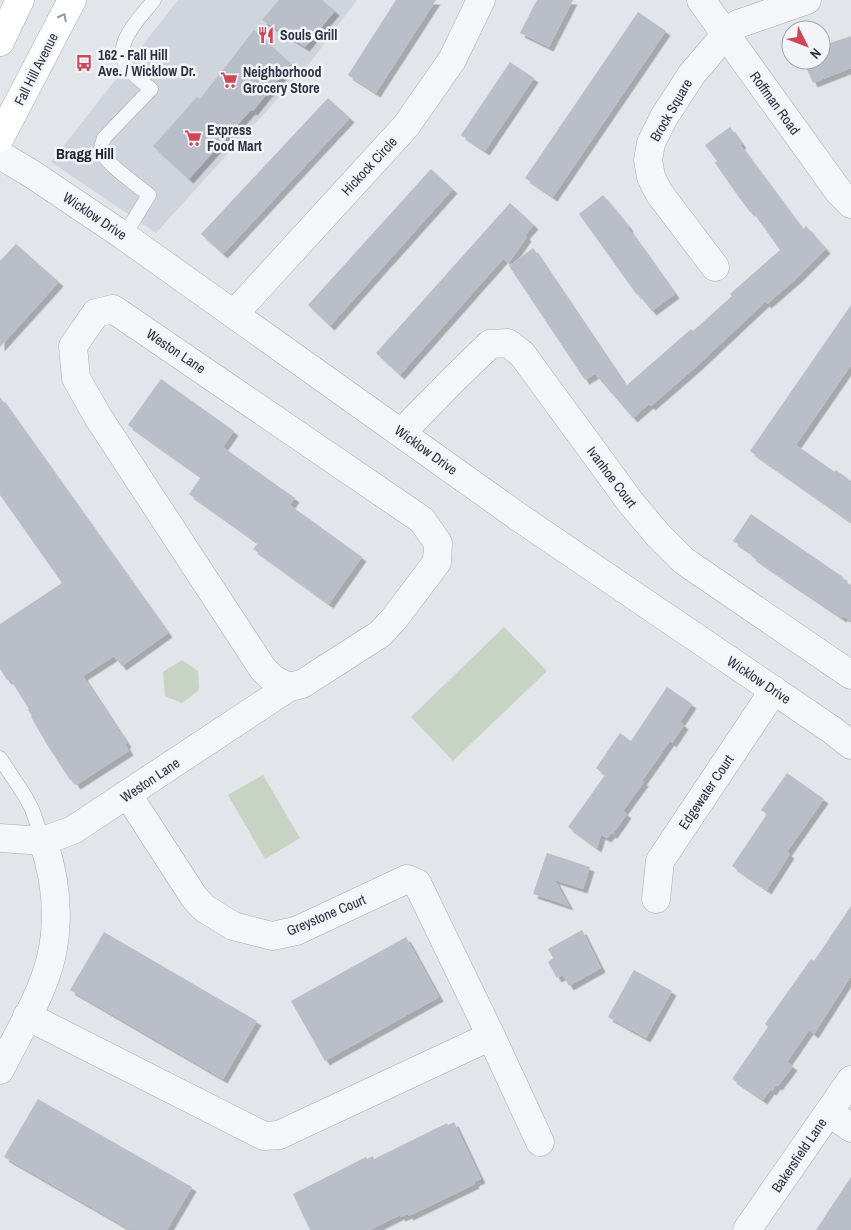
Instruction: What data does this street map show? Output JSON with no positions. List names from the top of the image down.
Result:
{
  "streets": {
    "main road": ["Fall Hill Avenue"],
    "street": [
      "Roffman Road",
      "Brock Square",
      "Hickock Circle",
      "Wicklow Drive",
      "Weston Lane",
      "Ivanhoe Court",
      "Edgewater Court",
      "Greystone Court",
      "Bakersfield Lane"
    ]
  },
  "crossings": [
    ["Roffman Road", "Brock Square"],
    ["Hickock Circle", "Wicklow Drive"],
    ["Wicklow Drive", "Ivanhoe Court"],
    ["Wicklow Drive", "Edgewater Court"],
    ["Weston Lane", "Greystone Court"]
  ],
  "one_way": ["Fall Hill Avenue"],
  "districts": ["Bragg Hill"],
  "places": {
    "restaurant": ["Souls Grill"],
    "bus stop": ["162 - Fall Hill Ave. / Wicklow Dr."],
    "supermarket": ["Neighborhood Grocery Store", "Express Food Mart"]
  },
  "north": "bottom right"
}
